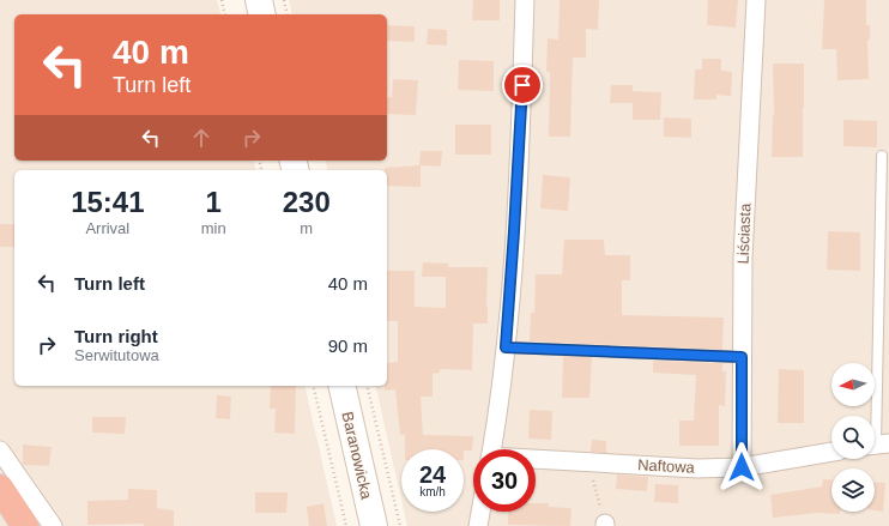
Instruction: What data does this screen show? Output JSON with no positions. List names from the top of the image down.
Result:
{
  "streets": {
    "street": ["Liściasta", "Baranowicka", "Naftowa"]
  },
  "crossings": [
    ["Liściasta", "Naftowa"]
  ],
  "north": "left",
  "page": {
    "turn": ["40 m", "Turn left"],
    "eta": [
      "15:41",
      "Arrival",
      "1",
      "min",
      "230",
      "m"
    ],
    "list": [
      {
        "name": "Turn left",
        "value": "40 m"
      },
      {
        "name": "Turn right",
        "note": "Serwitutowa",
        "value": "90 m"
      }
    ],
    "speed": "24 km/h",
    "limit": "30"
  }
}
